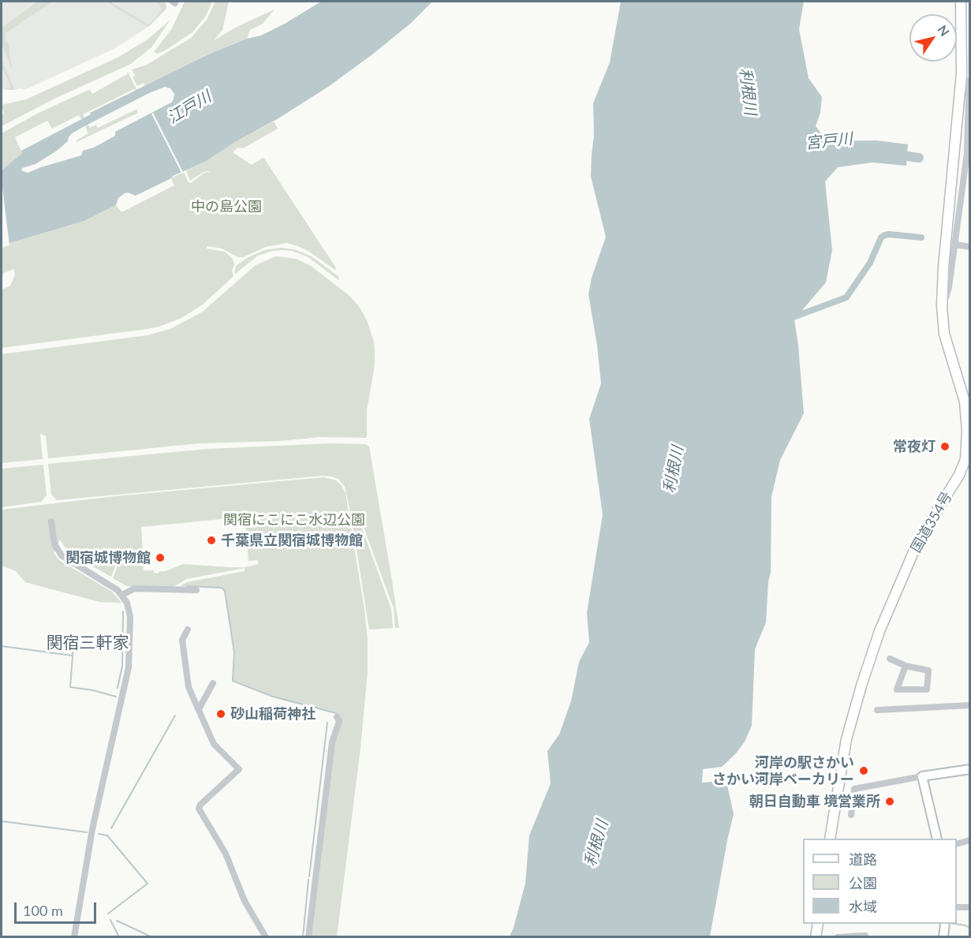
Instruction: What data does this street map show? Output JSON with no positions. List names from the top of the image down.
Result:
{
  "streets": {
    "highway": ["国道354号"]
  },
  "districts": ["関宿三軒家"],
  "water": ["利根川", "江戸川", "宮戸川"],
  "parks": ["中の島公園", "関宿にこにこ水辺公園"],
  "places": [
    "常夜灯",
    "千葉県立関宿城博物館",
    "関宿城博物館",
    "砂山稲荷神社",
    "河岸の駅さかい さかい河岸ベーカリー",
    "朝日自動車 境営業所"
  ],
  "legend": ["道路", "公園", "水域"],
  "scale_bar": "100 m",
  "north": "top right"
}
